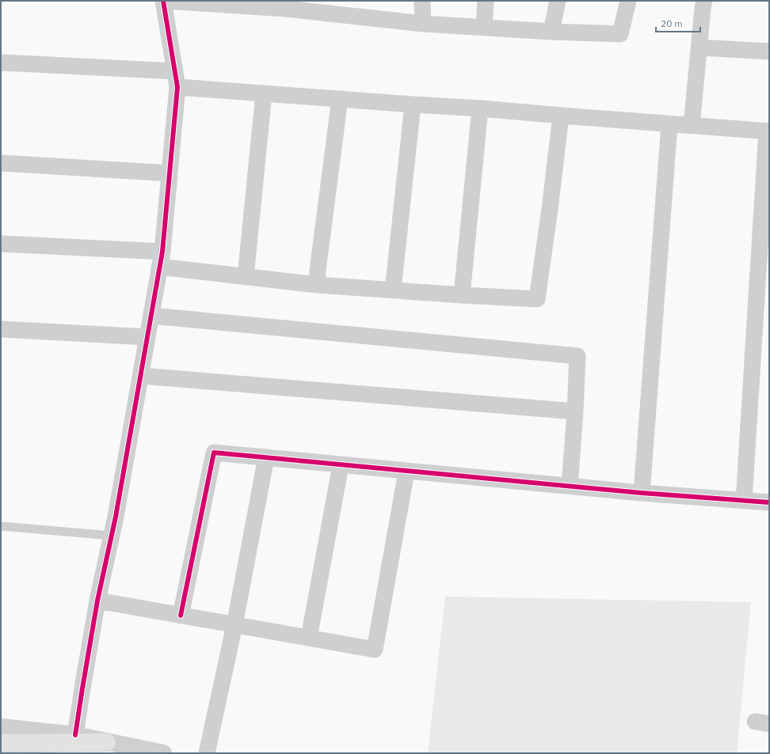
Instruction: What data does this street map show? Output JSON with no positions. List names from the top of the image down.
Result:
{
  "scale_bar": "20 m"
}
